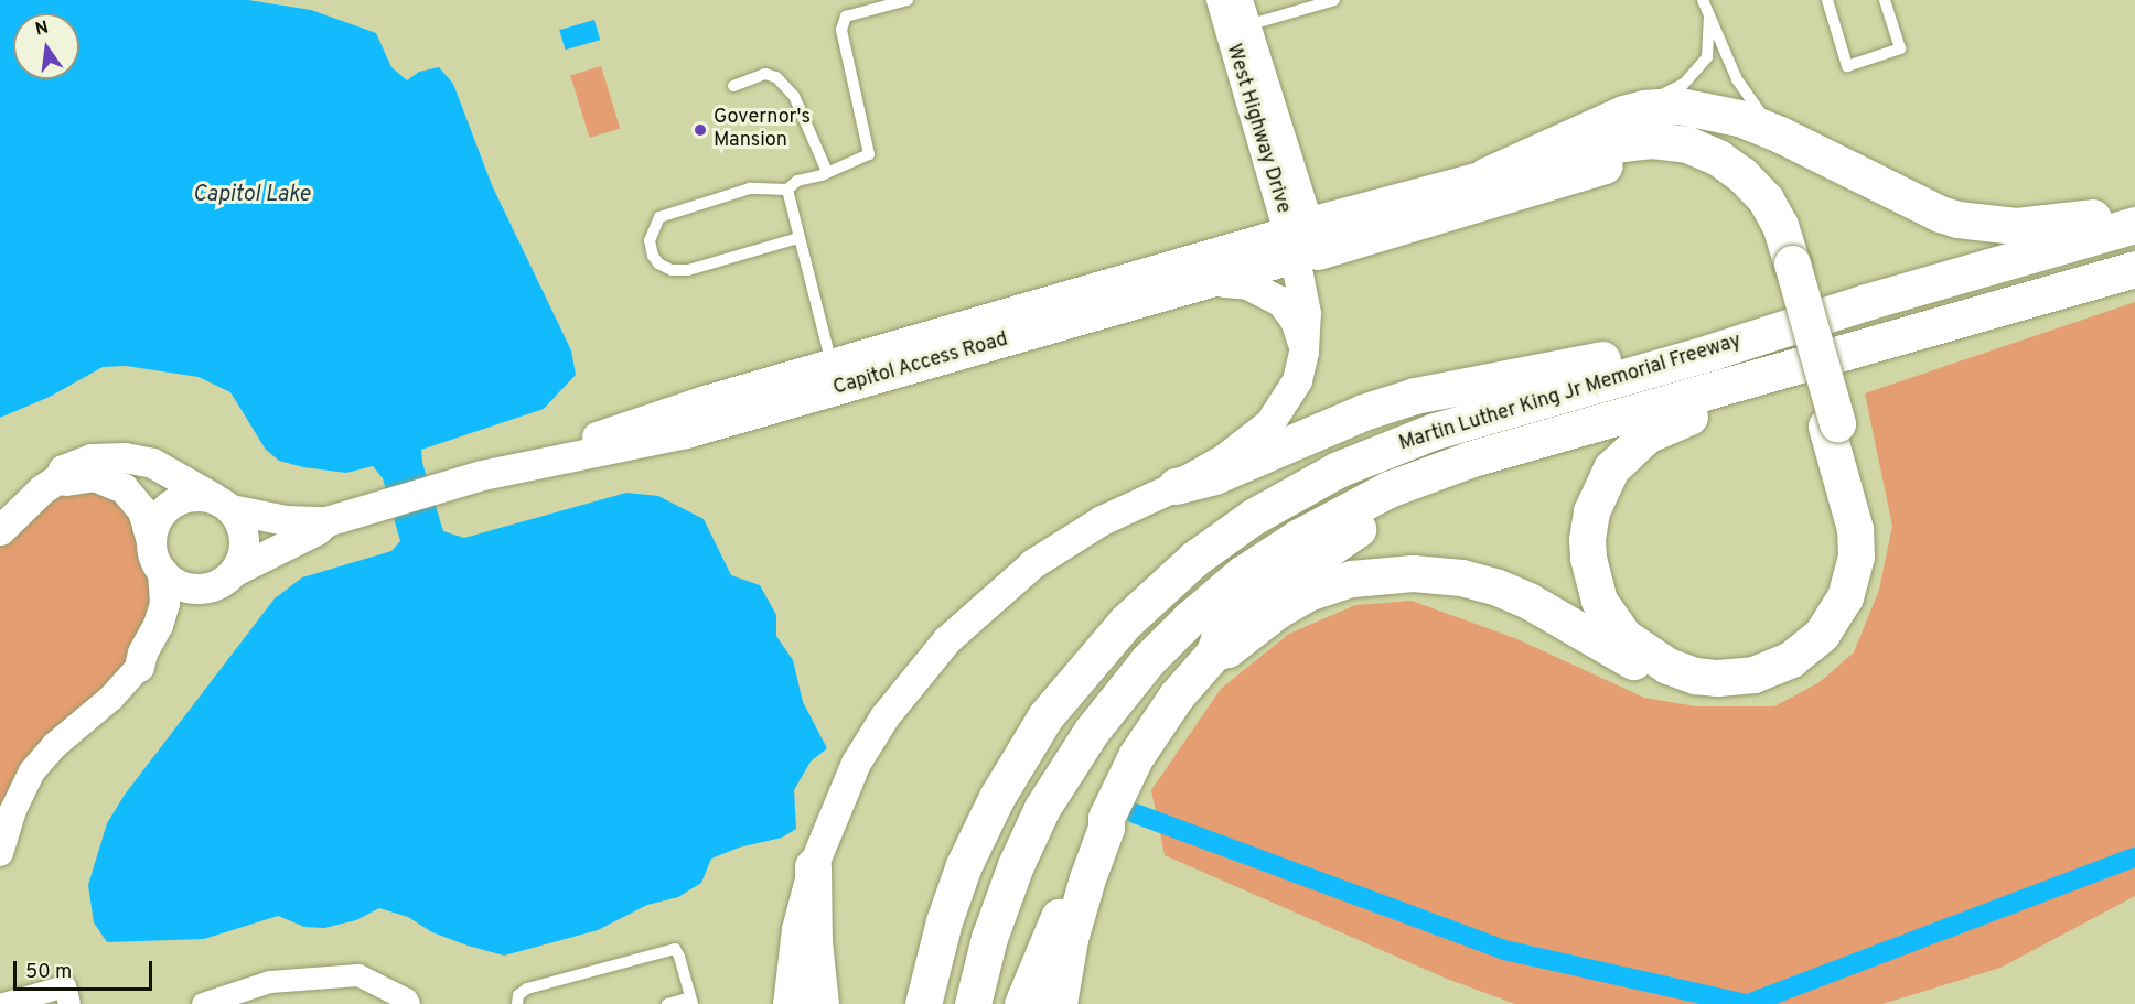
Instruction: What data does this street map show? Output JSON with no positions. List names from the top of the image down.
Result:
{
  "streets": {
    "highway": ["Martin Luther King Jr Memorial Freeway"],
    "main road": ["Capitol Access Road"],
    "street": ["West Highway Drive"]
  },
  "crossings": [
    ["West Highway Drive", "Capitol Access Road"]
  ],
  "water": ["Capitol Lake"],
  "places": ["Governor's Mansion"],
  "scale_bar": "50 m",
  "north": "top"
}
